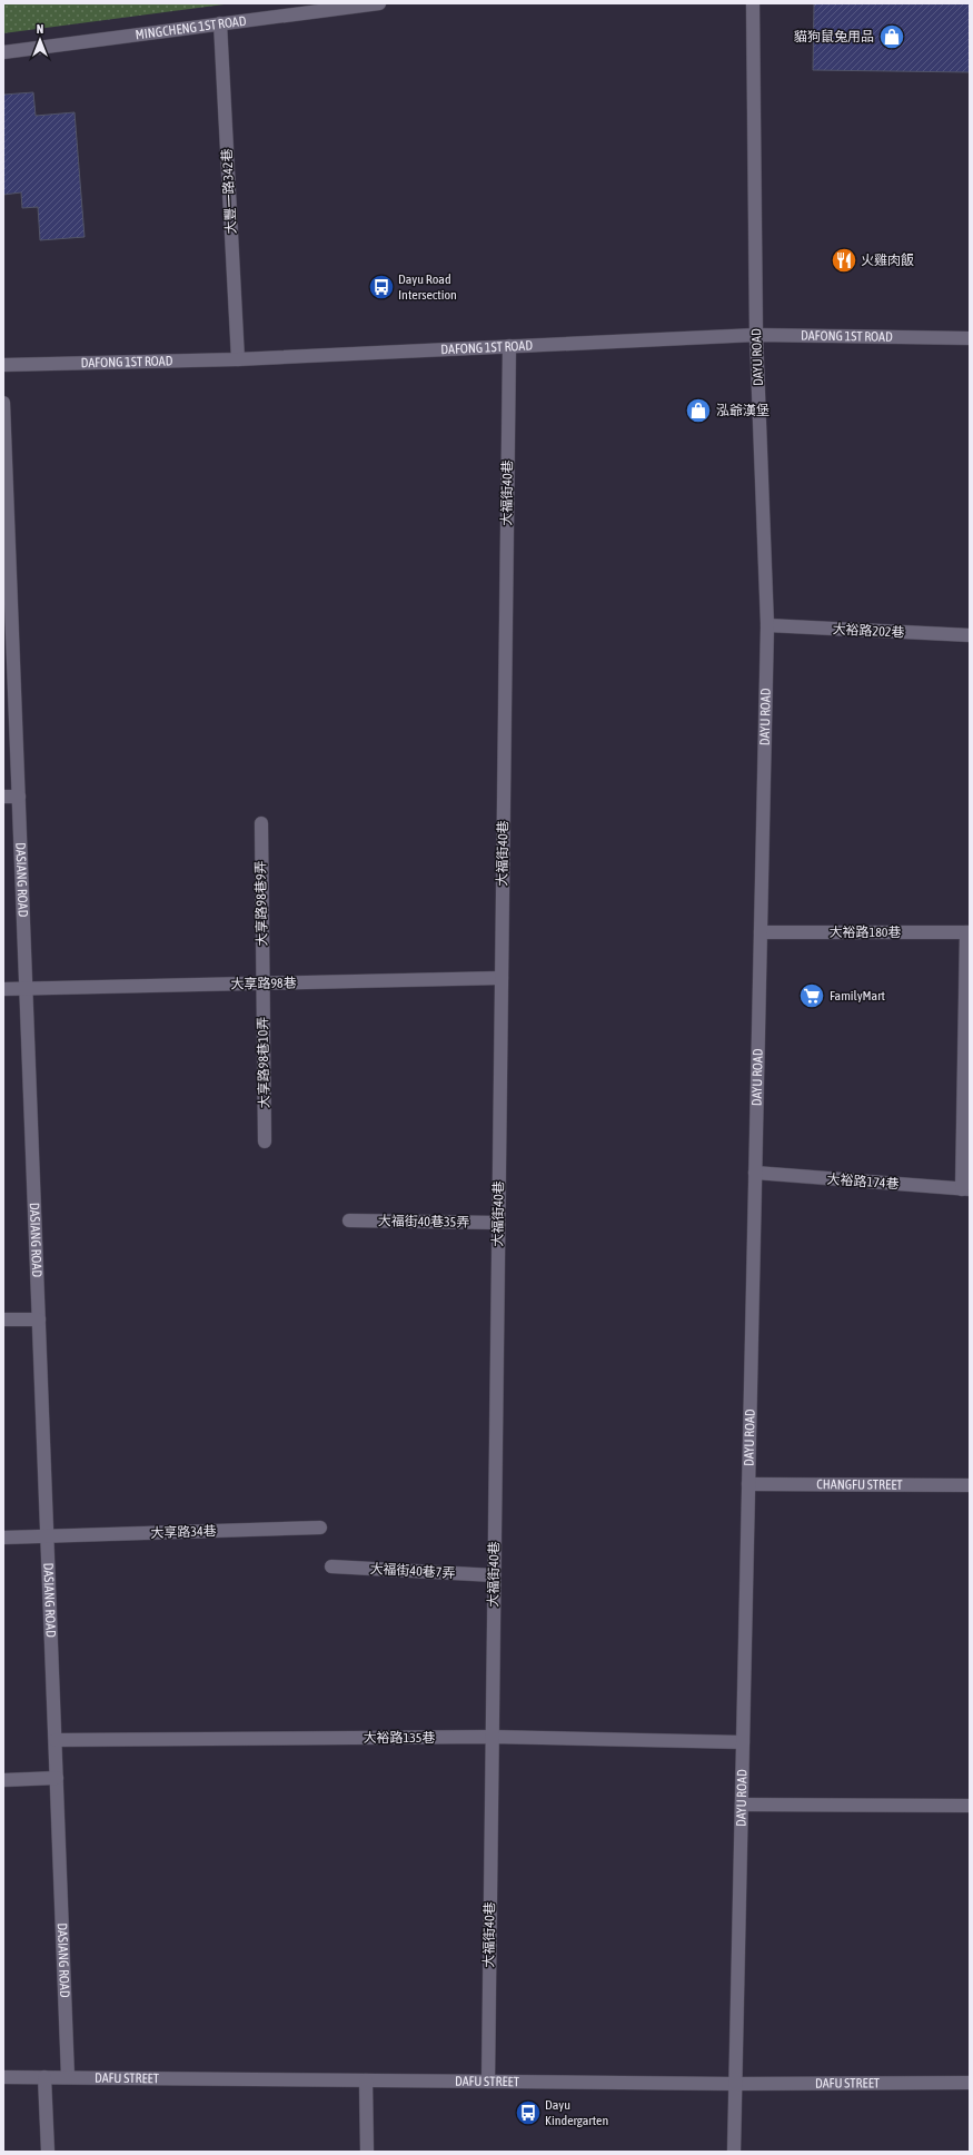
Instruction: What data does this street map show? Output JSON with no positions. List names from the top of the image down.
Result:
{
  "streets": {
    "street": [
      "MINGCHENG 1ST ROAD",
      "大豐一路342巷",
      "DAFONG 1ST ROAD",
      "DAYU ROAD",
      "大福街40巷",
      "大裕路202巷",
      "DASIANG ROAD",
      "大享路98巷9弄",
      "大裕路180巷",
      "大享路98巷",
      "大享路98巷10弄",
      "大裕路174巷",
      "大福街40巷35弄",
      "CHANGFU STREET",
      "大享路34巷",
      "大福街40巷7弄",
      "大裕路135巷",
      "DAFU STREET"
    ]
  },
  "crossings": [
    ["MINGCHENG 1ST ROAD", "大豐一路342巷"],
    ["大豐一路342巷", "DAFONG 1ST ROAD"],
    ["DAFONG 1ST ROAD", "DAYU ROAD"],
    ["DAFONG 1ST ROAD", "大福街40巷"],
    ["DAYU ROAD", "大裕路202巷"],
    ["DAYU ROAD", "大裕路180巷"],
    ["DAYU ROAD", "大裕路174巷"],
    ["DAYU ROAD", "CHANGFU STREET"],
    ["DAYU ROAD", "大裕路135巷"],
    ["DAYU ROAD", "DAFU STREET"],
    ["大福街40巷", "大享路98巷"],
    ["大福街40巷", "大福街40巷35弄"],
    ["大福街40巷", "大福街40巷7弄"],
    ["大福街40巷", "大裕路135巷"],
    ["大福街40巷", "DAFU STREET"],
    ["DASIANG ROAD", "大享路98巷"],
    ["DASIANG ROAD", "大享路34巷"],
    ["DASIANG ROAD", "大裕路135巷"],
    ["DASIANG ROAD", "DAFU STREET"],
    ["大享路98巷9弄", "大享路98巷"],
    ["大享路98巷9弄", "大享路98巷10弄"],
    ["大享路98巷", "大享路98巷10弄"]
  ],
  "places": {
    "shop": ["貓狗鼠兔用品", "泓爺漢堡"],
    "restaurant": ["火雞肉飯"],
    "bus stop": ["Dayu Road Intersection", "Dayu Kindergarten"],
    "supermarket": ["FamilyMart"]
  },
  "north": "top"
}
